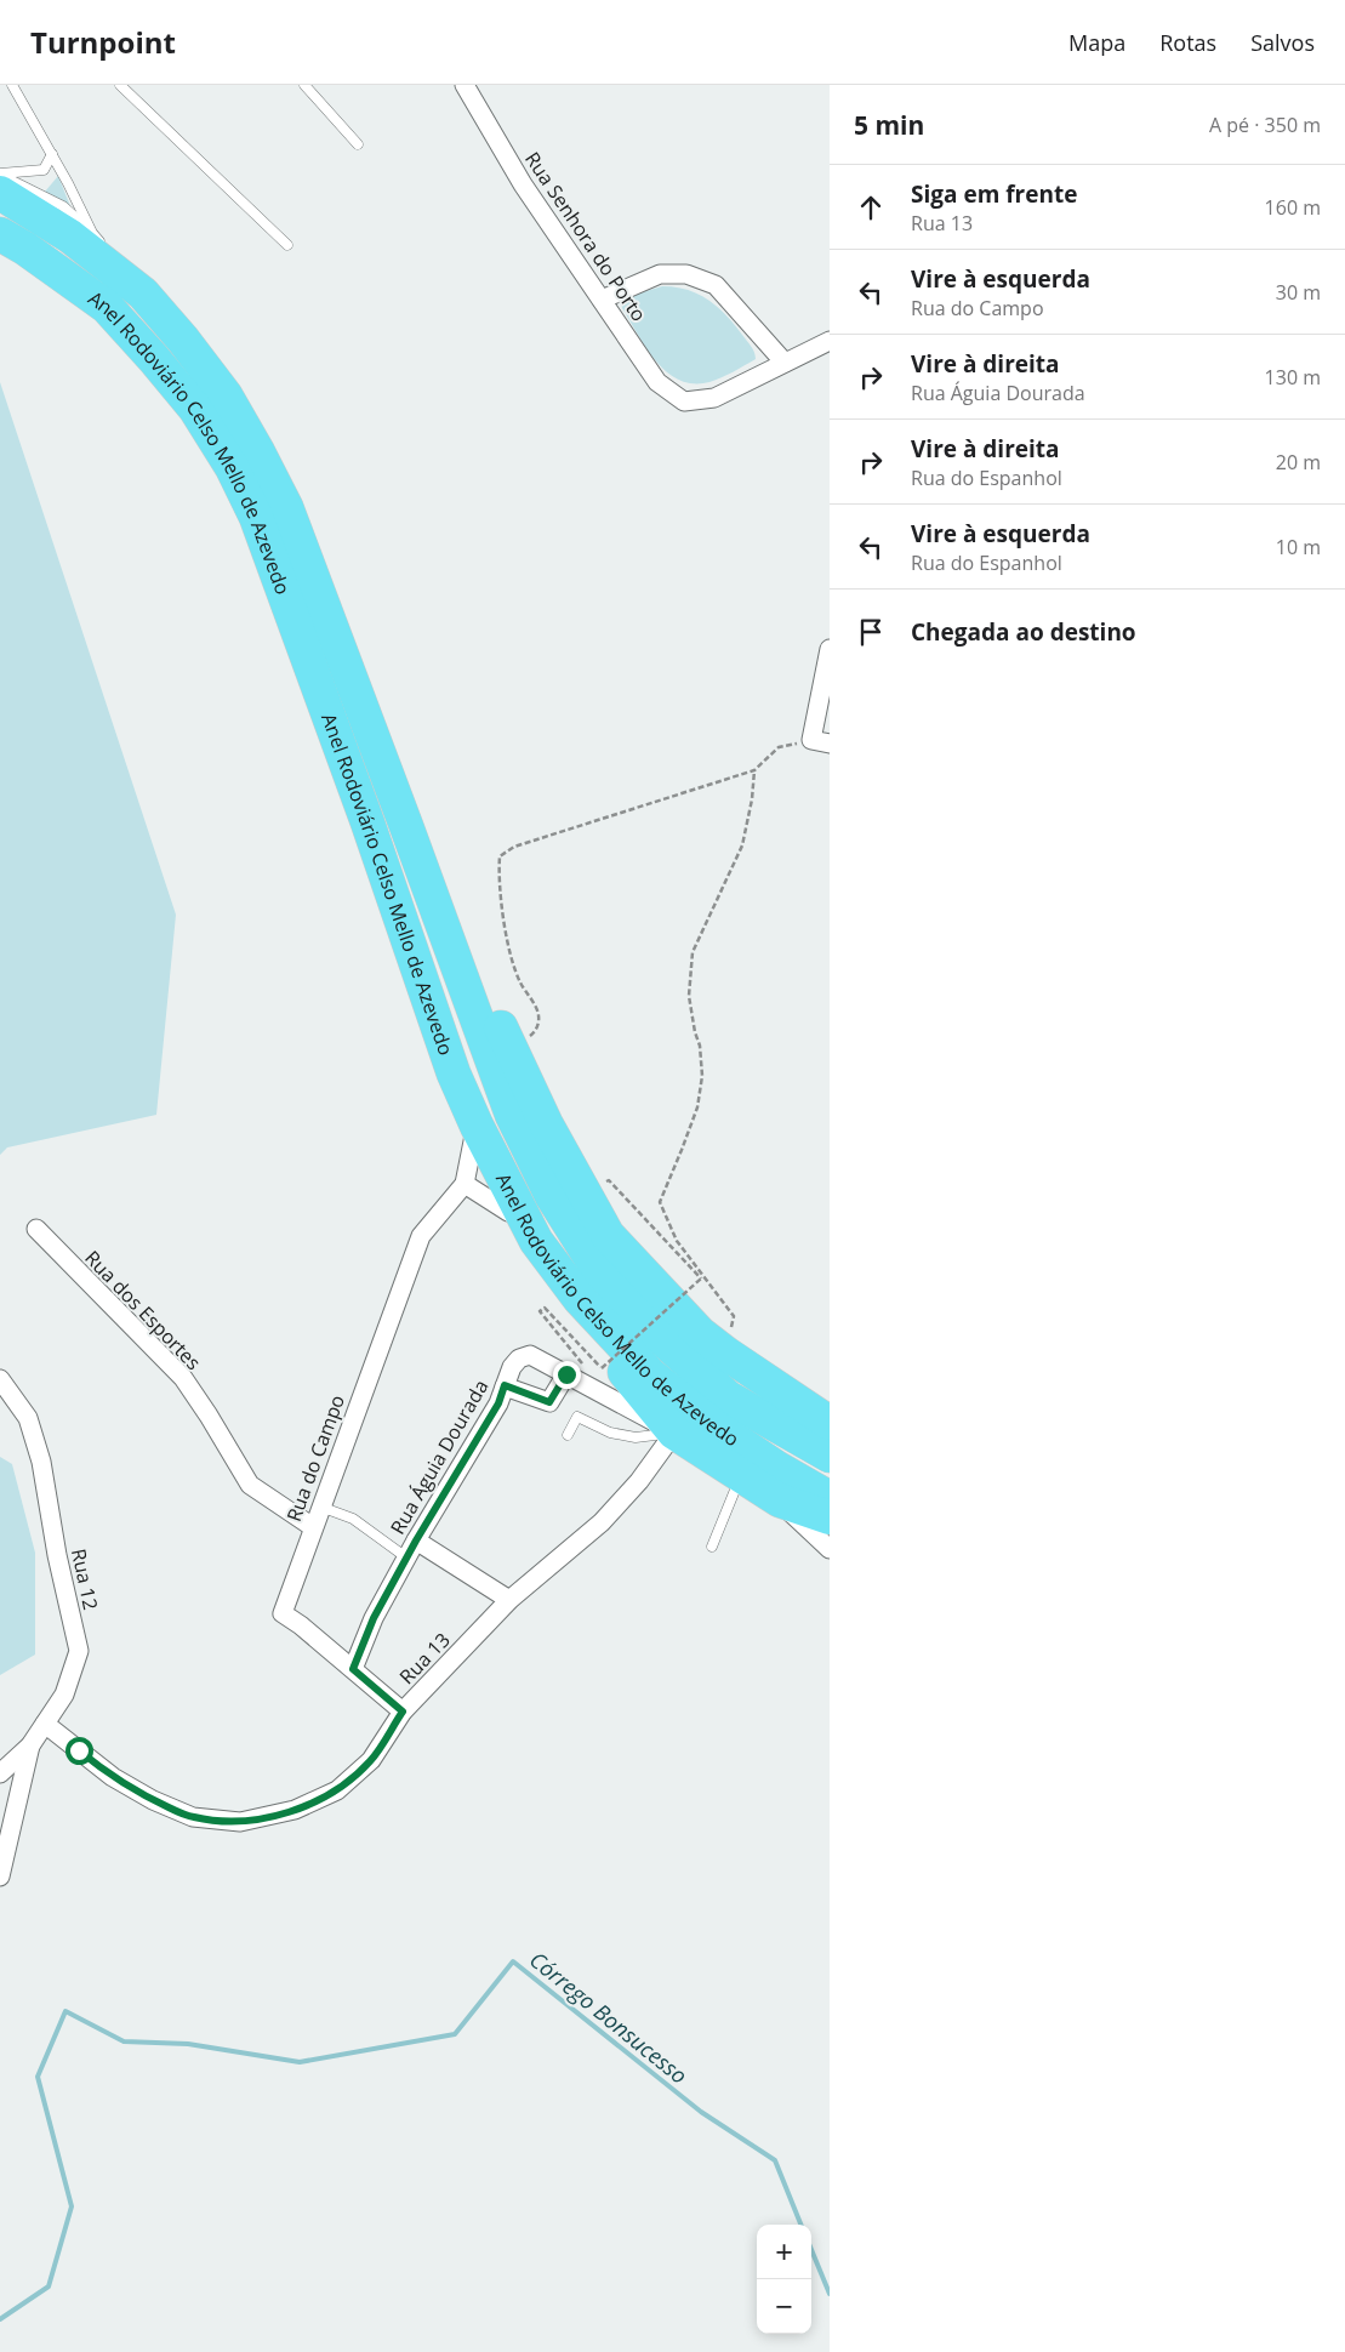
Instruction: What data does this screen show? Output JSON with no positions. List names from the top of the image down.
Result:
{
  "streets": {
    "highway": ["Anel Rodoviário Celso Mello de Azevedo"],
    "street": [
      "Rua Senhora do Porto",
      "Rua dos Esportes",
      "Rua Águia Dourada",
      "Rua do Campo",
      "Rua 12",
      "Rua 13"
    ]
  },
  "crossings": [
    ["Anel Rodoviário Celso Mello de Azevedo", "Rua do Campo"],
    ["Rua dos Esportes", "Rua do Campo"],
    ["Rua Águia Dourada", "Rua do Campo"],
    ["Rua Águia Dourada", "Rua 13"],
    ["Rua do Campo", "Rua 13"],
    ["Rua 12", "Rua 13"]
  ],
  "water": ["Córrego Bonsucesso"],
  "page": {
    "header": "Turnpoint",
    "nav": ["Mapa", "Rotas", "Salvos"],
    "heading": ["5 min", "A pé · 350 m"],
    "list": [
      ["Siga em frente", "Rua 13", "160 m"],
      ["Vire à esquerda", "Rua do Campo", "30 m"],
      ["Vire à direita", "Rua Águia Dourada", "130 m"],
      ["Vire à direita", "Rua do Espanhol", "20 m"],
      ["Vire à esquerda", "Rua do Espanhol", "10 m"],
      "Chegada ao destino"
    ],
    "map_buttons": ["+", "−"]
  }
}
